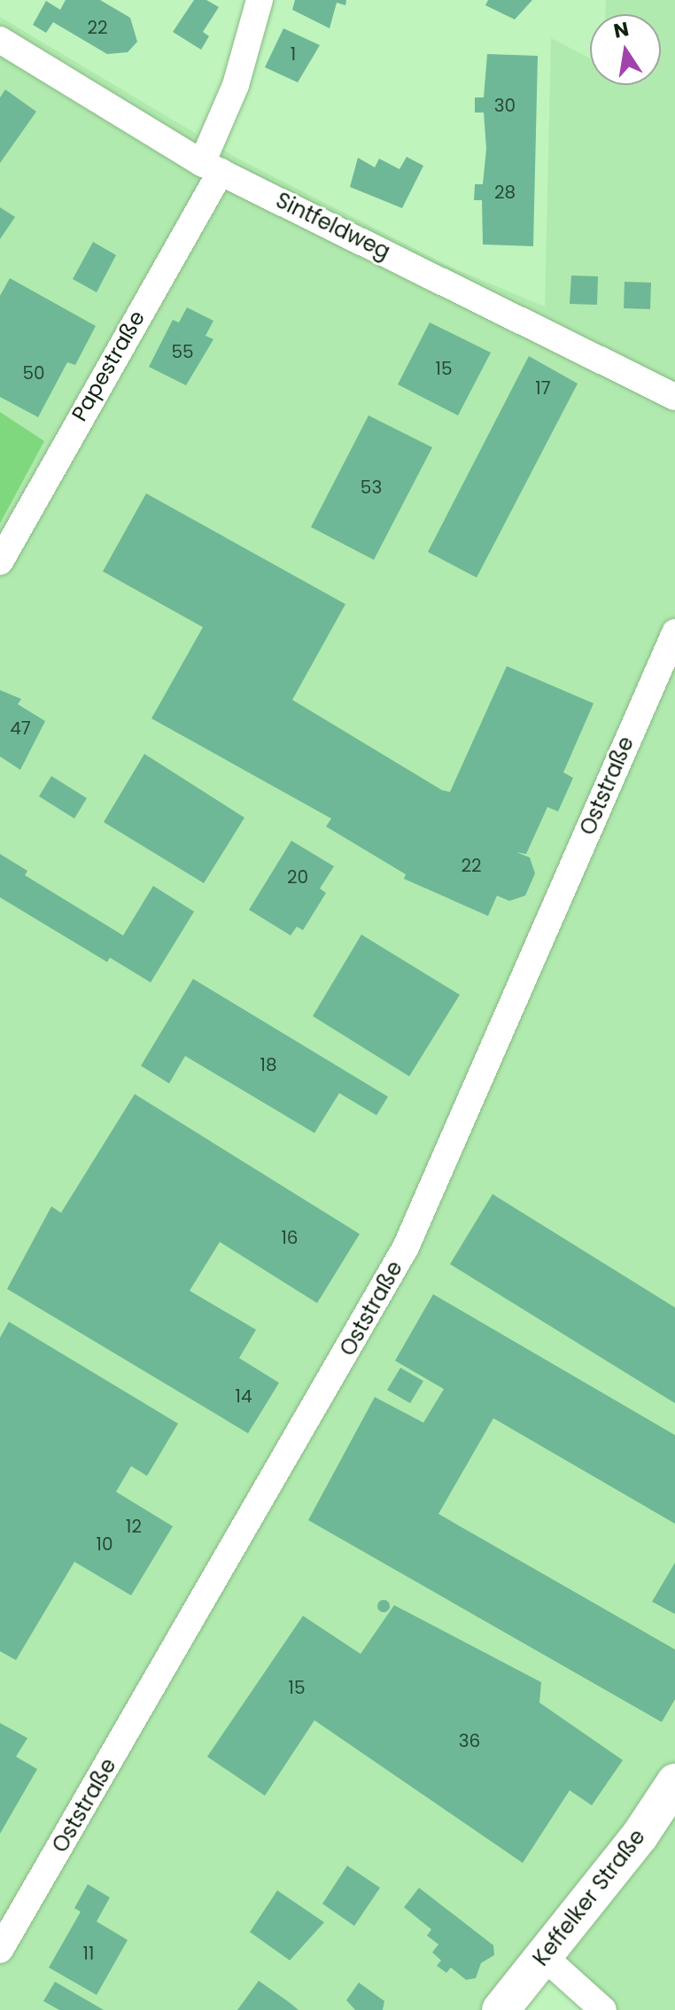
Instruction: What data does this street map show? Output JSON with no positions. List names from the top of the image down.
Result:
{
  "streets": {
    "street": [
      "Sintfeldweg",
      "Papestraße",
      "Oststraße",
      "Keffelker Straße"
    ]
  },
  "crossings": [
    ["Sintfeldweg", "Papestraße"]
  ],
  "house_numbers": [
    "22",
    "1",
    "30",
    "28",
    "55",
    "15",
    "50",
    "17",
    "53",
    "47",
    "22",
    "20",
    "18",
    "16",
    "14",
    "12",
    "10",
    "15",
    "36",
    "11"
  ],
  "north": "top"
}
